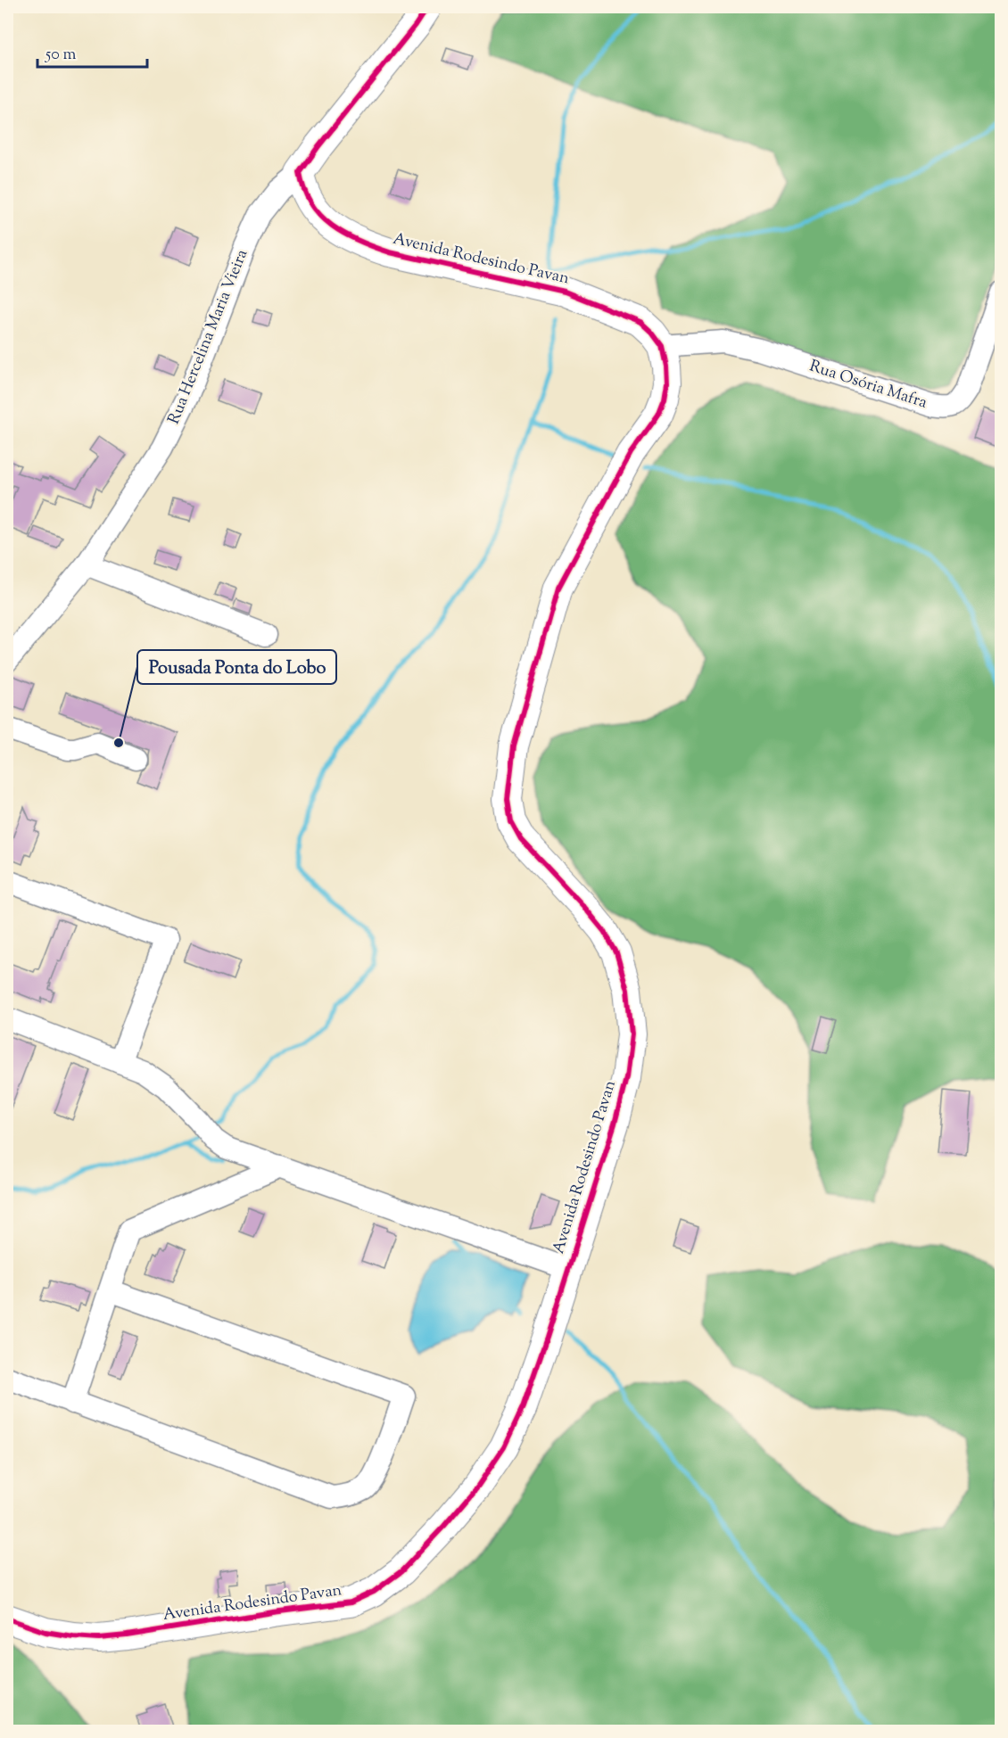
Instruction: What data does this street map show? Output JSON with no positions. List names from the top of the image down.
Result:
{
  "streets": {
    "main road": ["Avenida Rodesindo Pavan"],
    "street": ["Rua Hercelina Maria Vieira", "Rua Osória Mafra"]
  },
  "crossings": [
    ["Avenida Rodesindo Pavan", "Rua Hercelina Maria Vieira"],
    ["Avenida Rodesindo Pavan", "Rua Osória Mafra"]
  ],
  "places": ["Pousada Ponta do Lobo"],
  "scale_bar": "50 m"
}
